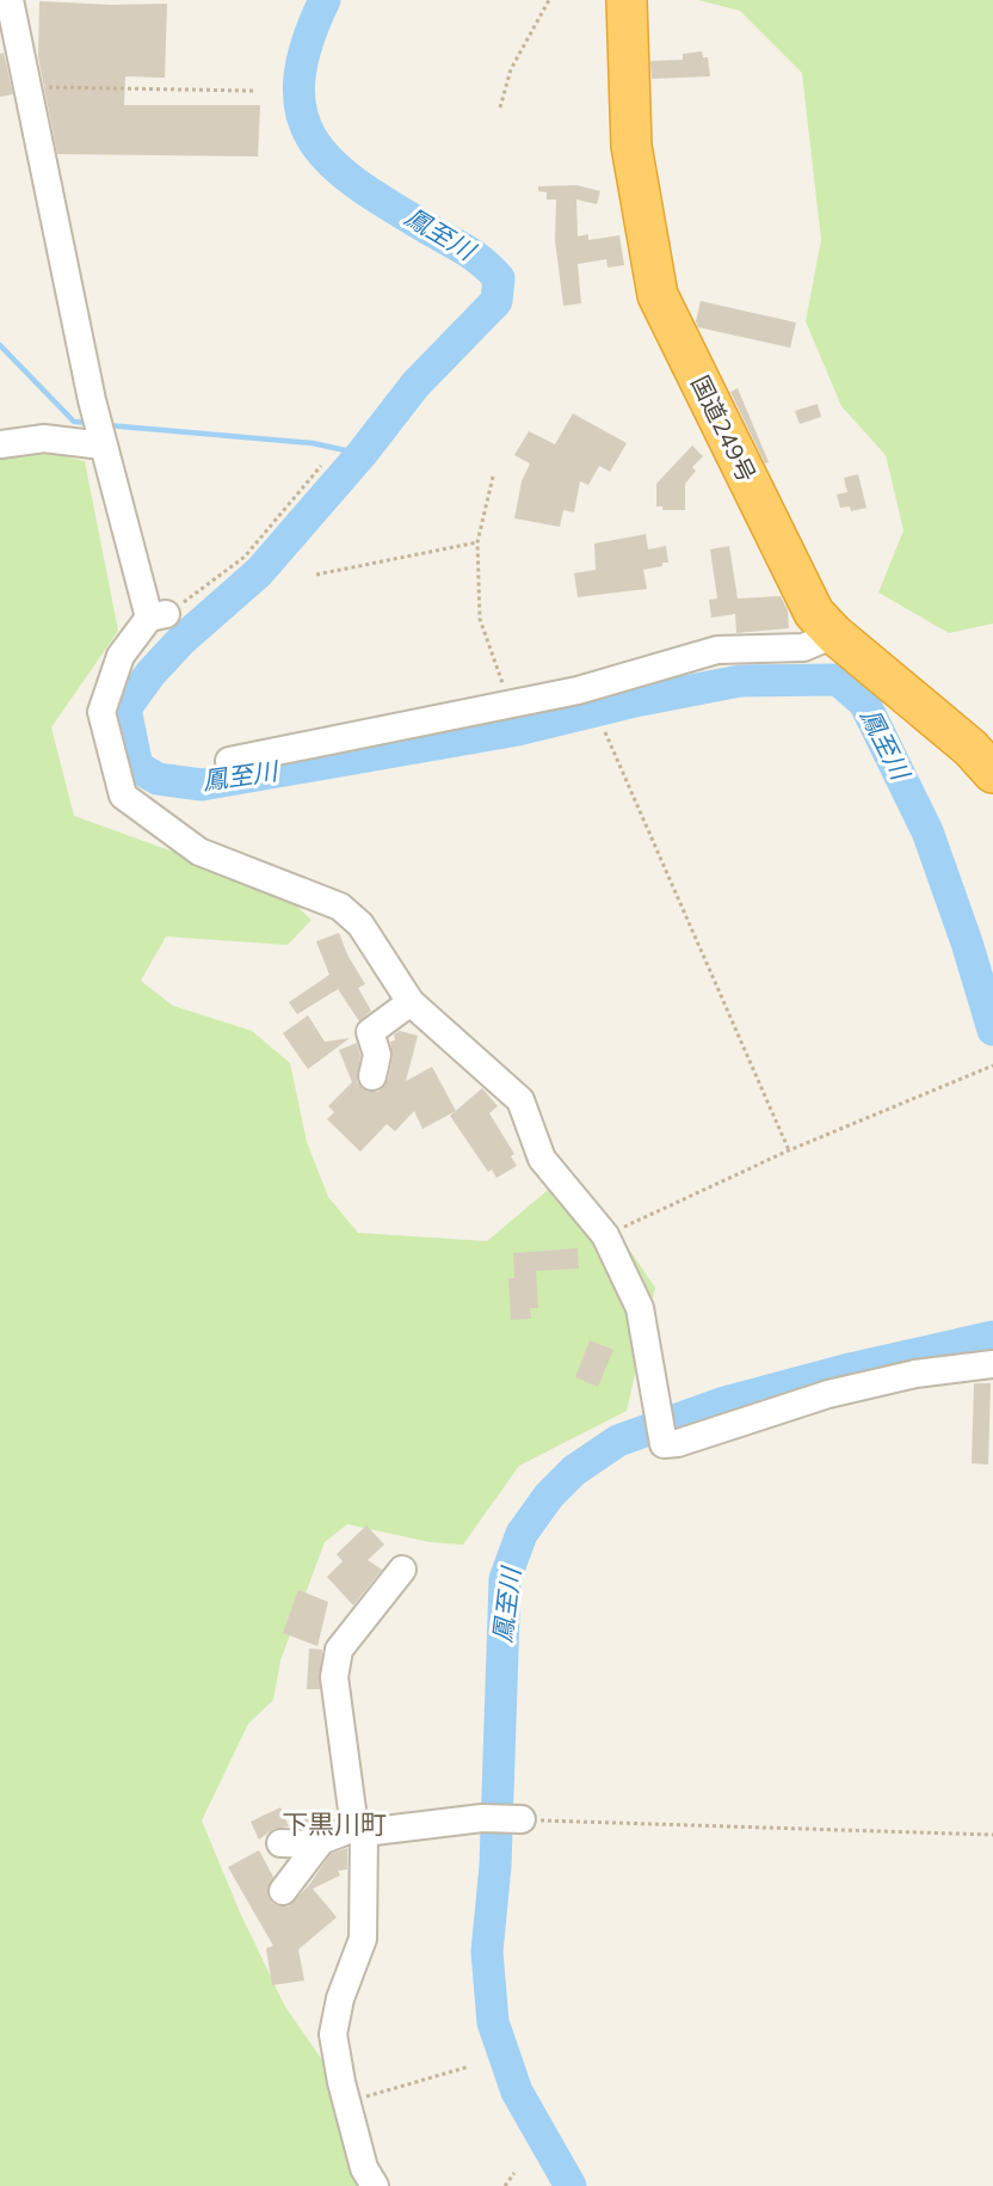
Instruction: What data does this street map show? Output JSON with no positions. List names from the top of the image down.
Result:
{
  "streets": {
    "highway": ["国道249号"]
  },
  "districts": ["下黒川町"],
  "water": ["鳳至川"]
}
